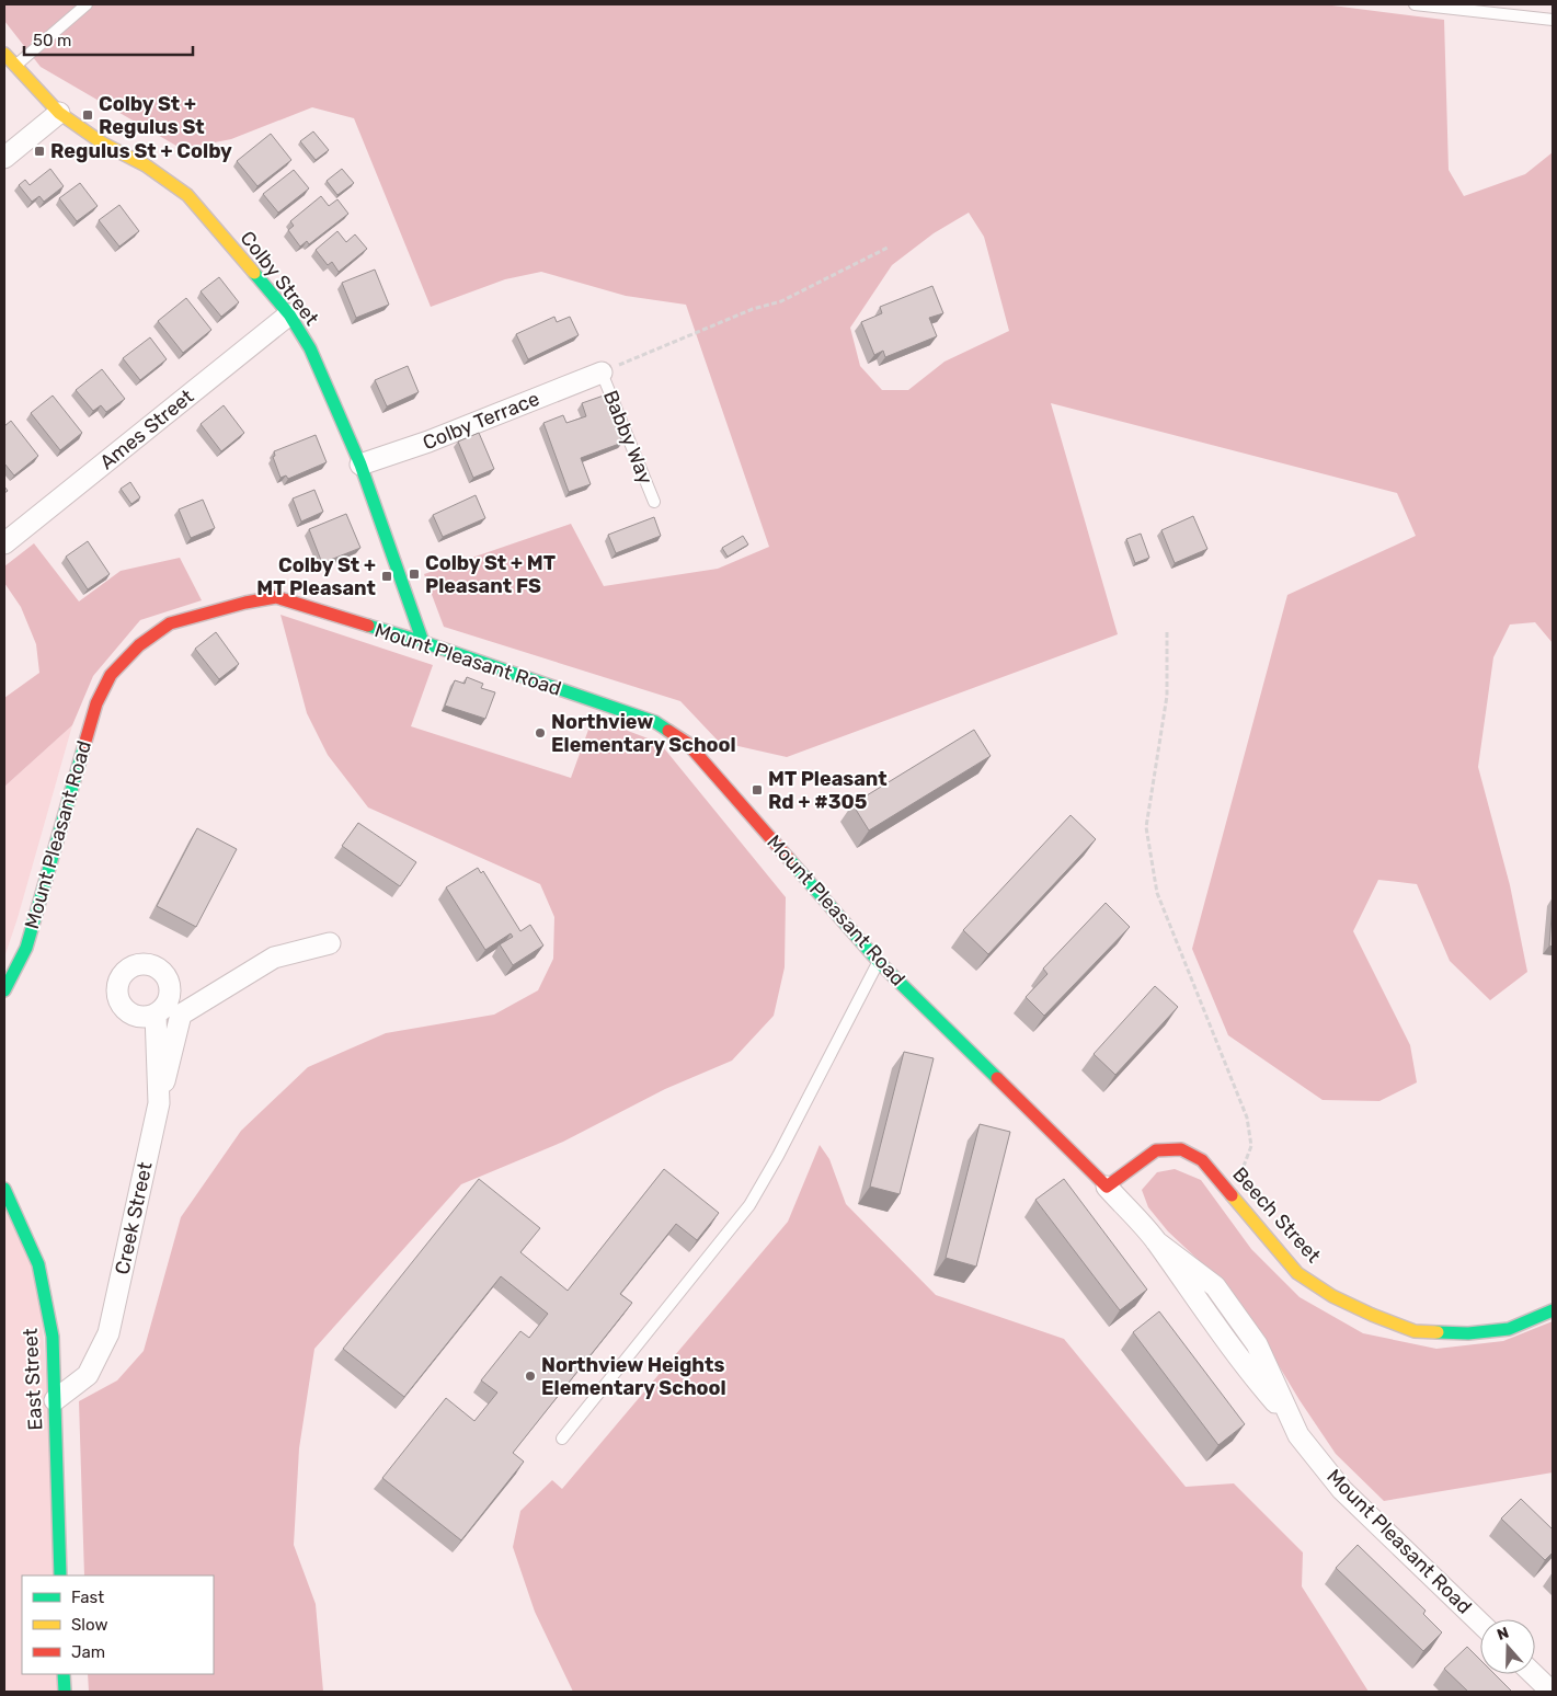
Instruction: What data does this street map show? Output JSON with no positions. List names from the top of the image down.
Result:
{
  "streets": {
    "street": [
      "Colby Street",
      "Colby Terrace",
      "Ames Street",
      "Mount Pleasant Road",
      "Beech Street",
      "Creek Street",
      "East Street"
    ],
    "lane": ["Babby Way"]
  },
  "crossings": [
    ["Colby Street", "Colby Terrace"],
    ["Colby Street", "Ames Street"],
    ["Colby Street", "Mount Pleasant Road"],
    ["Colby Terrace", "Babby Way"],
    ["Mount Pleasant Road", "Beech Street"],
    ["Creek Street", "East Street"]
  ],
  "places": {
    "transit": [
      "Colby St + Regulus St",
      "Regulus St + Colby",
      "Colby St + MT Pleasant FS",
      "Colby St + MT Pleasant",
      "MT Pleasant Rd + #305"
    ],
    "other": ["Northview Elementary School", "Northview Heights Elementary School"]
  },
  "legend": ["Fast", "Slow", "Jam"],
  "scale_bar": "50 m",
  "north": "top"
}
